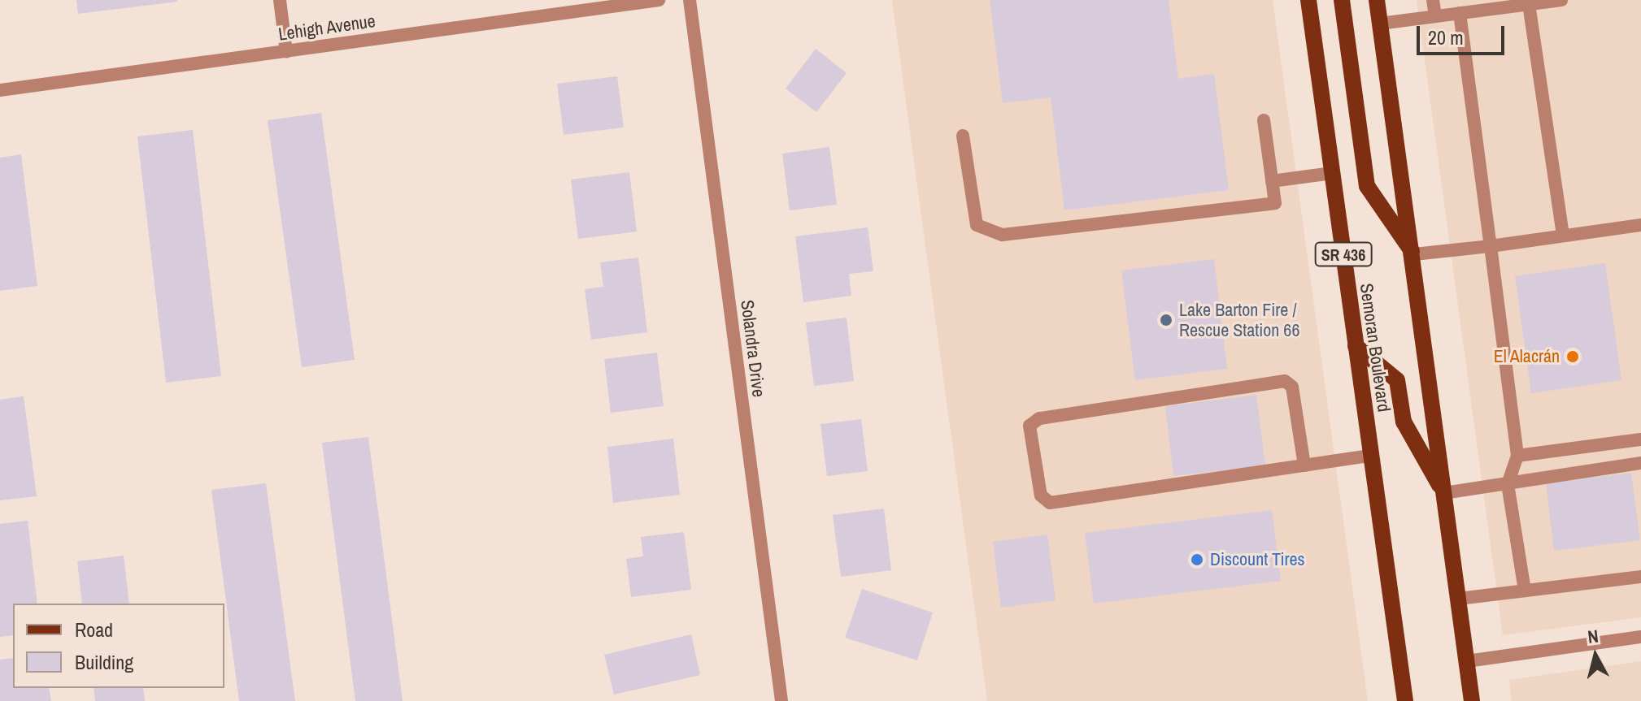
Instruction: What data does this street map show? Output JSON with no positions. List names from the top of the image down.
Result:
{
  "streets": {
    "main road": ["SR 436", "Semoran Boulevard"],
    "street": ["Lehigh Avenue", "Solandra Drive"]
  },
  "places": ["Lake Barton Fire / Rescue Station 66", "El Alacrán", "Discount Tires"],
  "legend": ["Road", "Building"],
  "scale_bar": "20 m",
  "north": "top"
}
